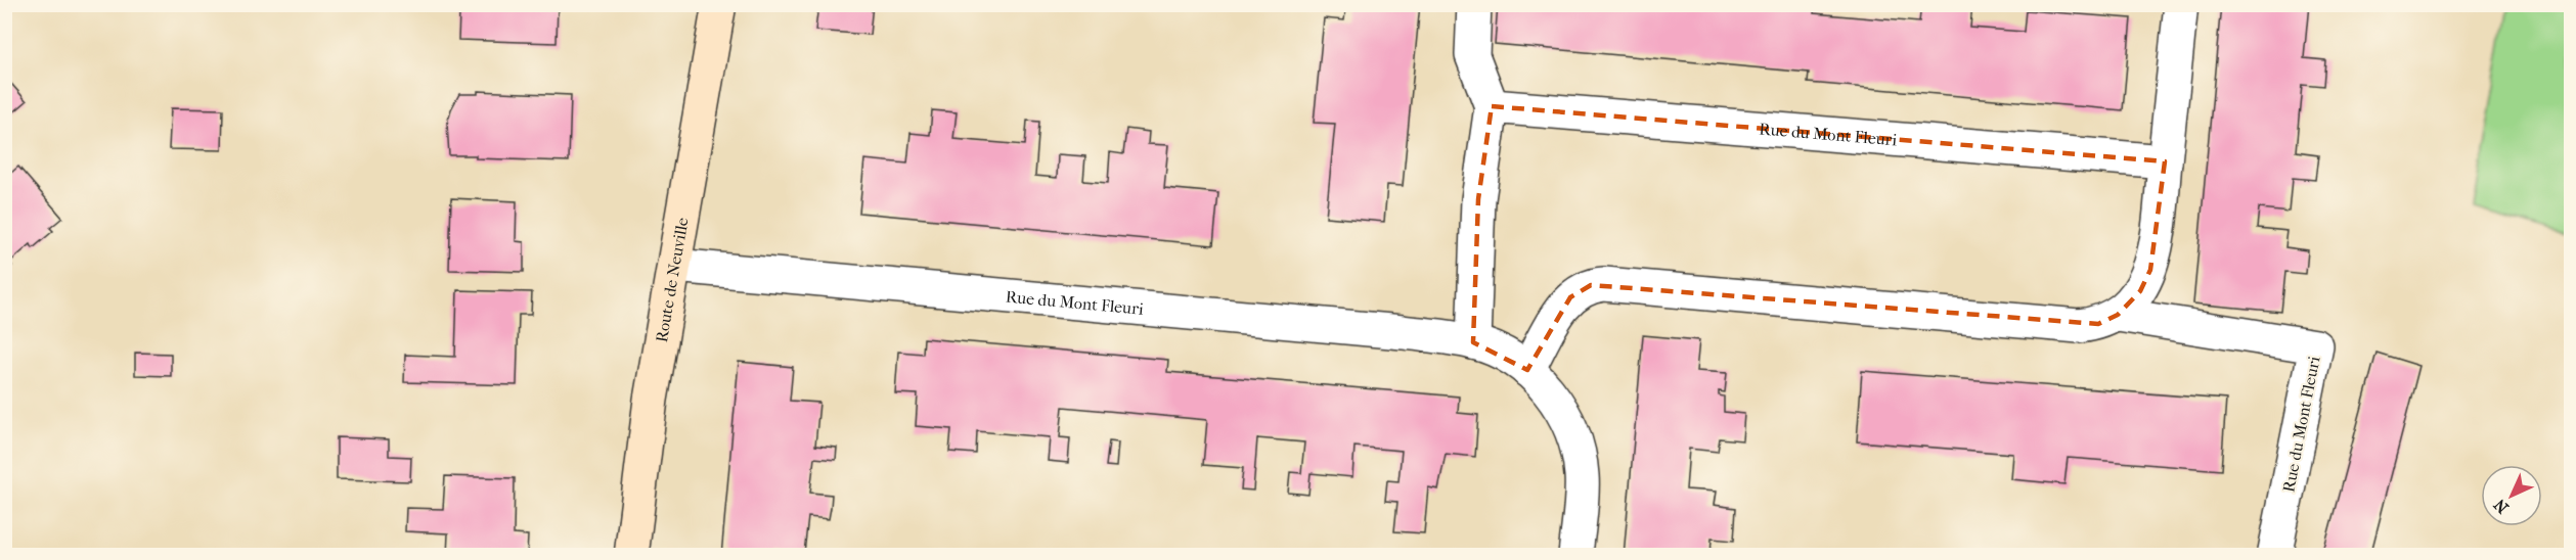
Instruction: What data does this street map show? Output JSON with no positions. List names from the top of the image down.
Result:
{
  "streets": {
    "main road": ["Route de Neuville"],
    "street": ["Rue du Mont Fleuri"]
  },
  "crossings": [
    ["Rue du Mont Fleuri", "Route de Neuville"]
  ],
  "north": "bottom left"
}
